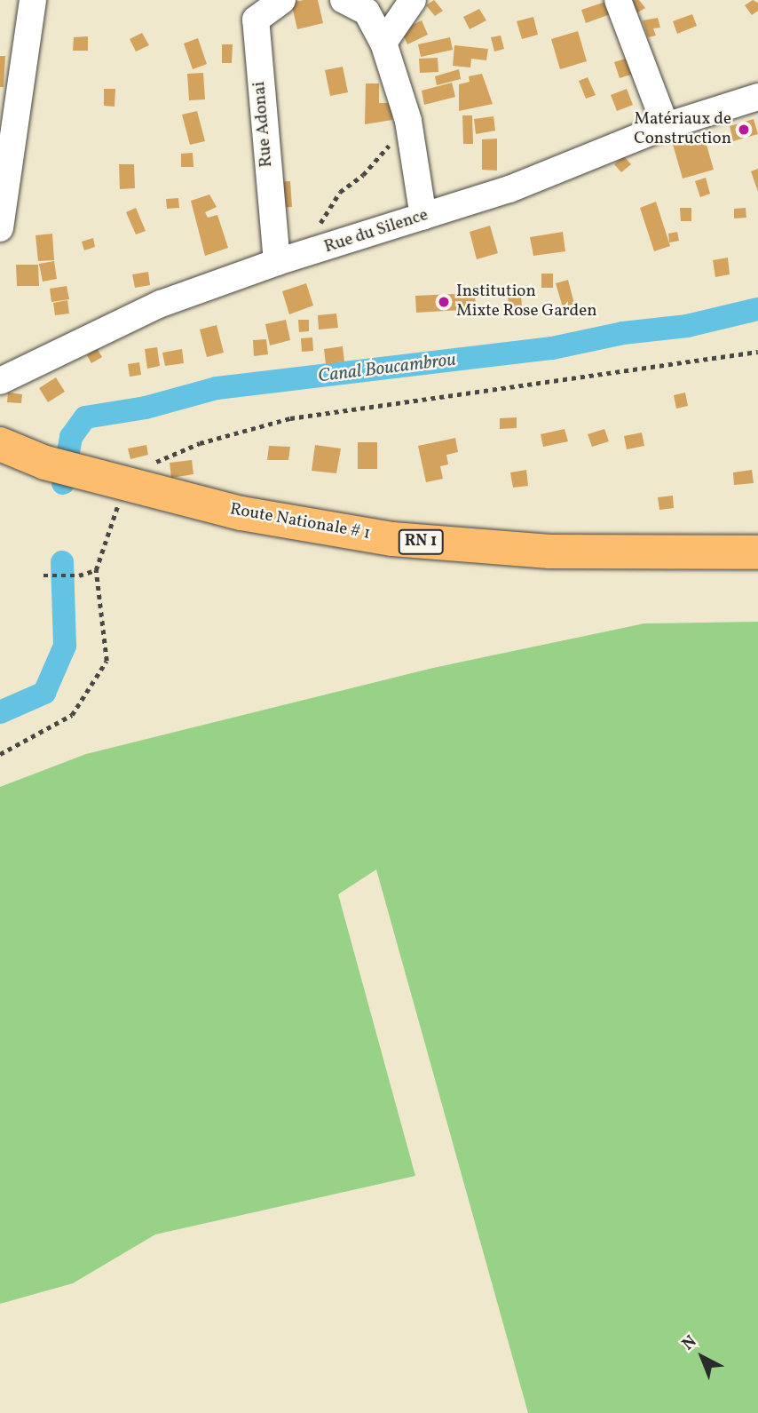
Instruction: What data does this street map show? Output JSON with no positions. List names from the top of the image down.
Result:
{
  "streets": {
    "main road": ["Route Nationale # 1", "RN 1"],
    "street": ["Rue Adonai", "Rue du Silence"]
  },
  "crossings": [
    ["Rue Adonai", "Rue du Silence"]
  ],
  "water": ["Canal Boucambrou"],
  "places": ["Matériaux de Construction", "Institution Mixte Rose Garden"],
  "north": "top left"
}
